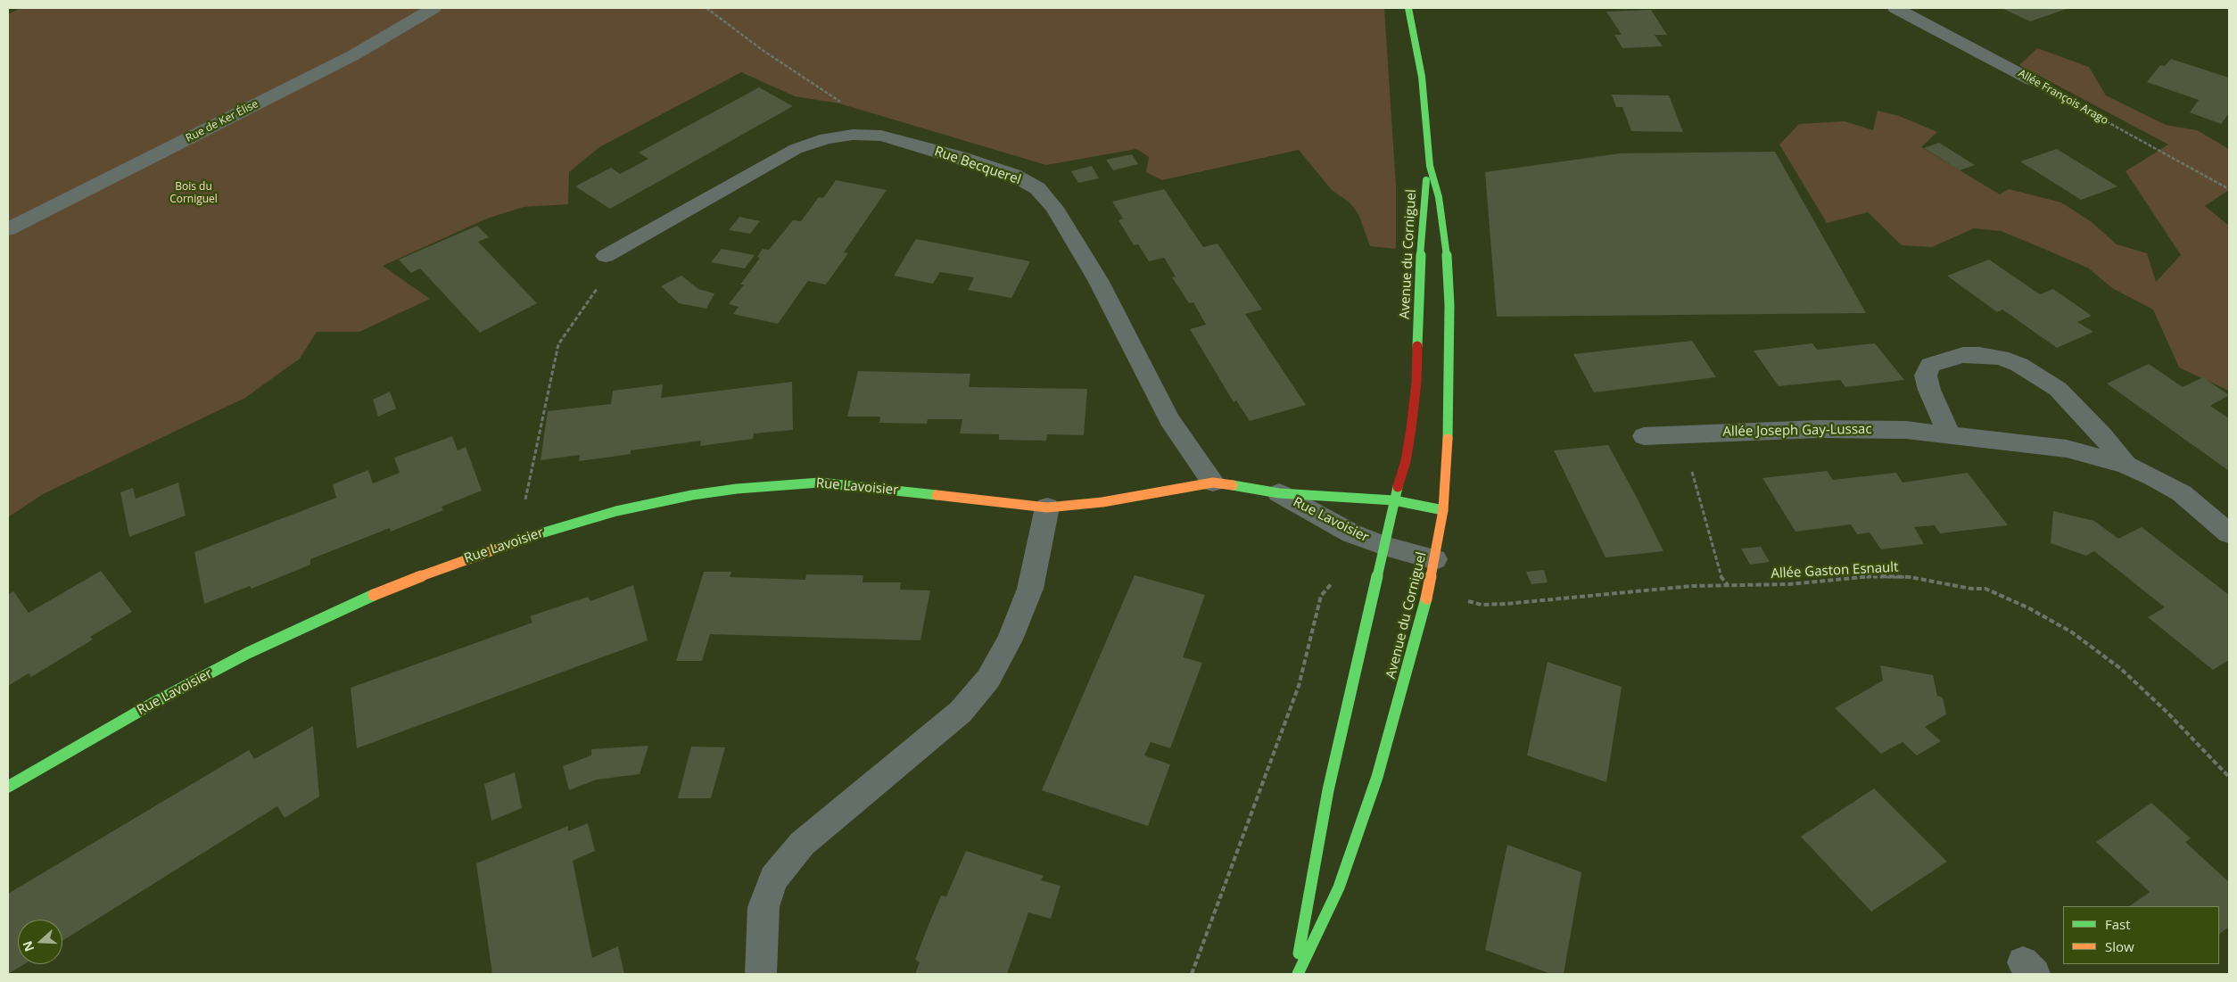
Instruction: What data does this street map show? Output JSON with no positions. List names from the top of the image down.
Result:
{
  "streets": {
    "street": [
      "Allée François Arago",
      "Rue de Ker Élise",
      "Rue Becquerel",
      "Avenue du Corniguel",
      "Allée Joseph Gay-Lussac",
      "Rue Lavoisier"
    ],
    "path": ["Allée Gaston Esnault"]
  },
  "crossings": [
    ["Rue Becquerel", "Rue Lavoisier"],
    ["Avenue du Corniguel", "Rue Lavoisier"],
    ["Avenue du Corniguel", "Allée Gaston Esnault"]
  ],
  "parks": ["Bois du Corniguel"],
  "legend": ["Fast", "Slow"],
  "north": "left"
}
